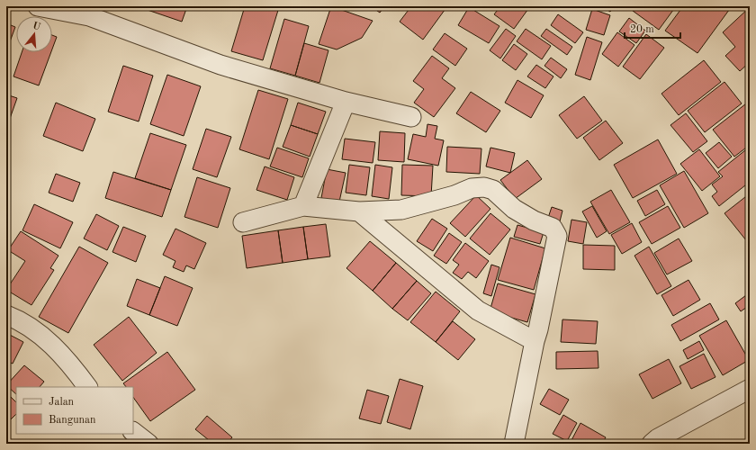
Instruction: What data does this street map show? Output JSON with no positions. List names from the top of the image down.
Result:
{
  "legend": ["Jalan", "Bangunan"],
  "scale_bar": "20 m",
  "north": "top"
}
